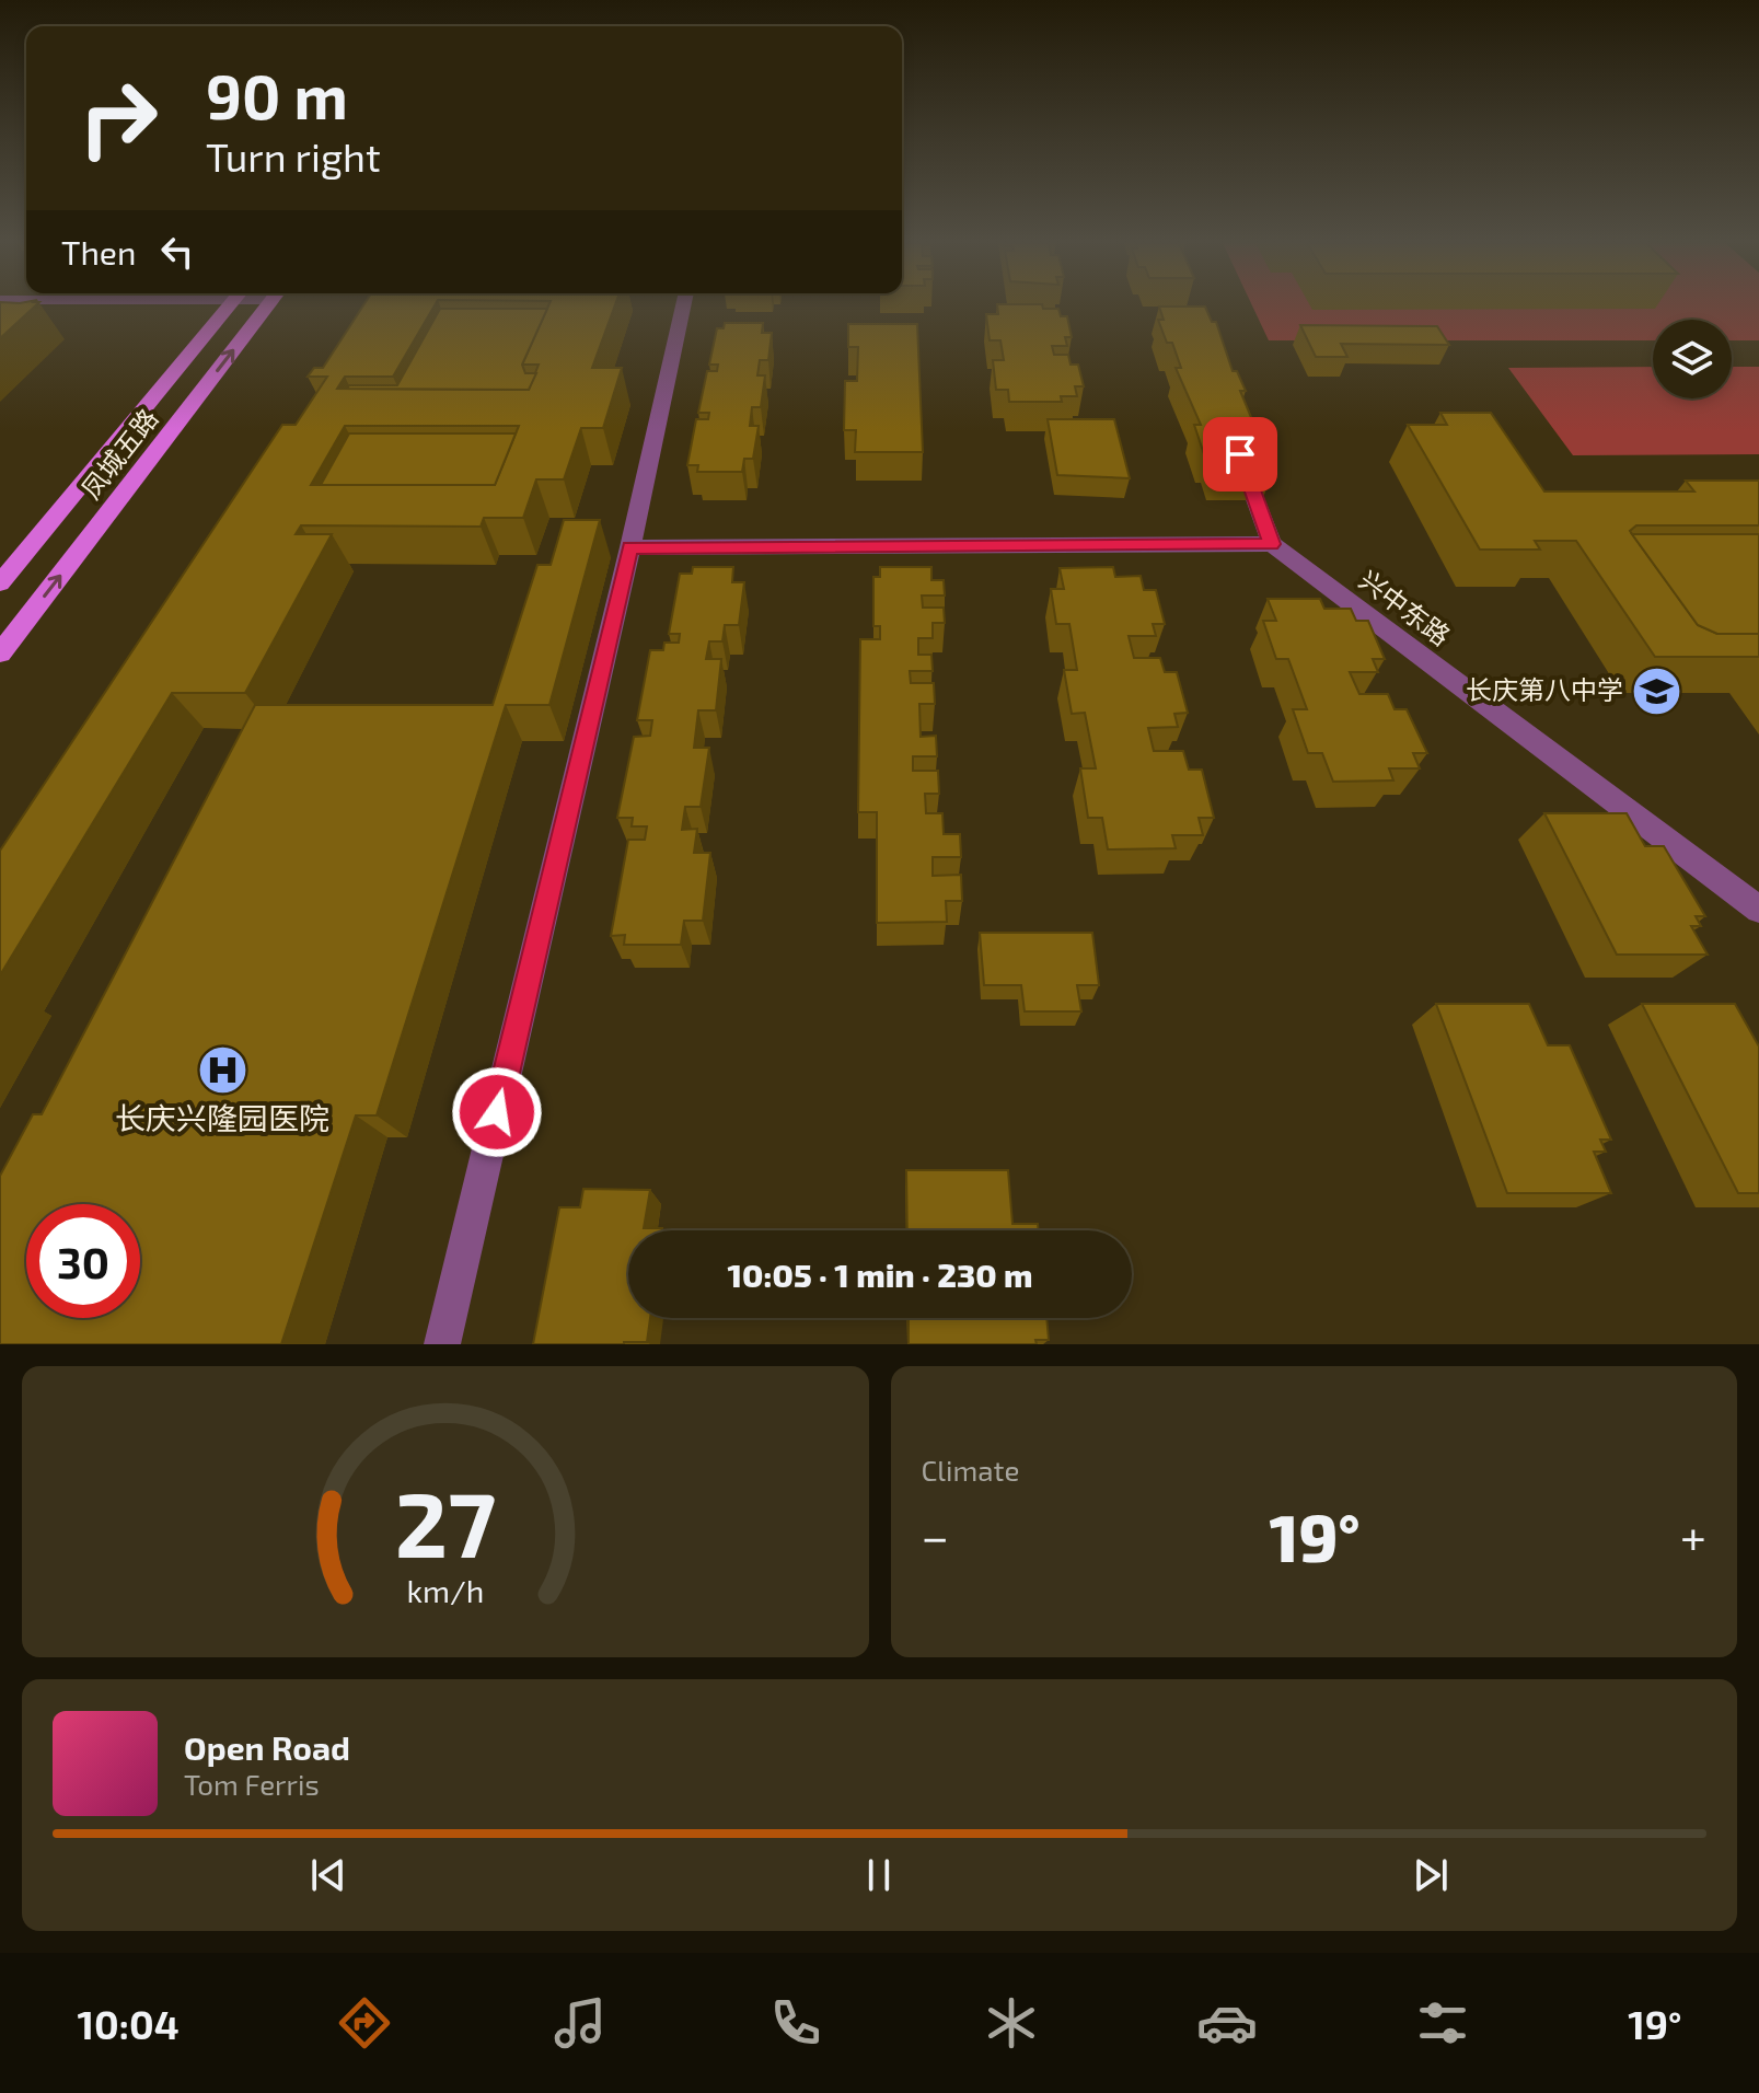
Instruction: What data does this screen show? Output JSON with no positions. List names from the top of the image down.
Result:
{
  "streets": {
    "main road": ["凤城五路"],
    "street": ["兴中东路"]
  },
  "places": {
    "school or university": ["长庆第八中学"],
    "hospital": ["长庆兴隆园医院"]
  },
  "page": {
    "turn": ["90 m", "Turn right"],
    "then": "Then",
    "limit": "30",
    "trip": "10:05 · 1 min · 230 m",
    "tile": "Climate",
    "heat": ["−", "19°", "+"],
    "song": ["Open Road", "Tom Ferris"],
    "tabs": ["10:04", "19°"],
    "gauge": ["27", "km/h"]
  }
}
